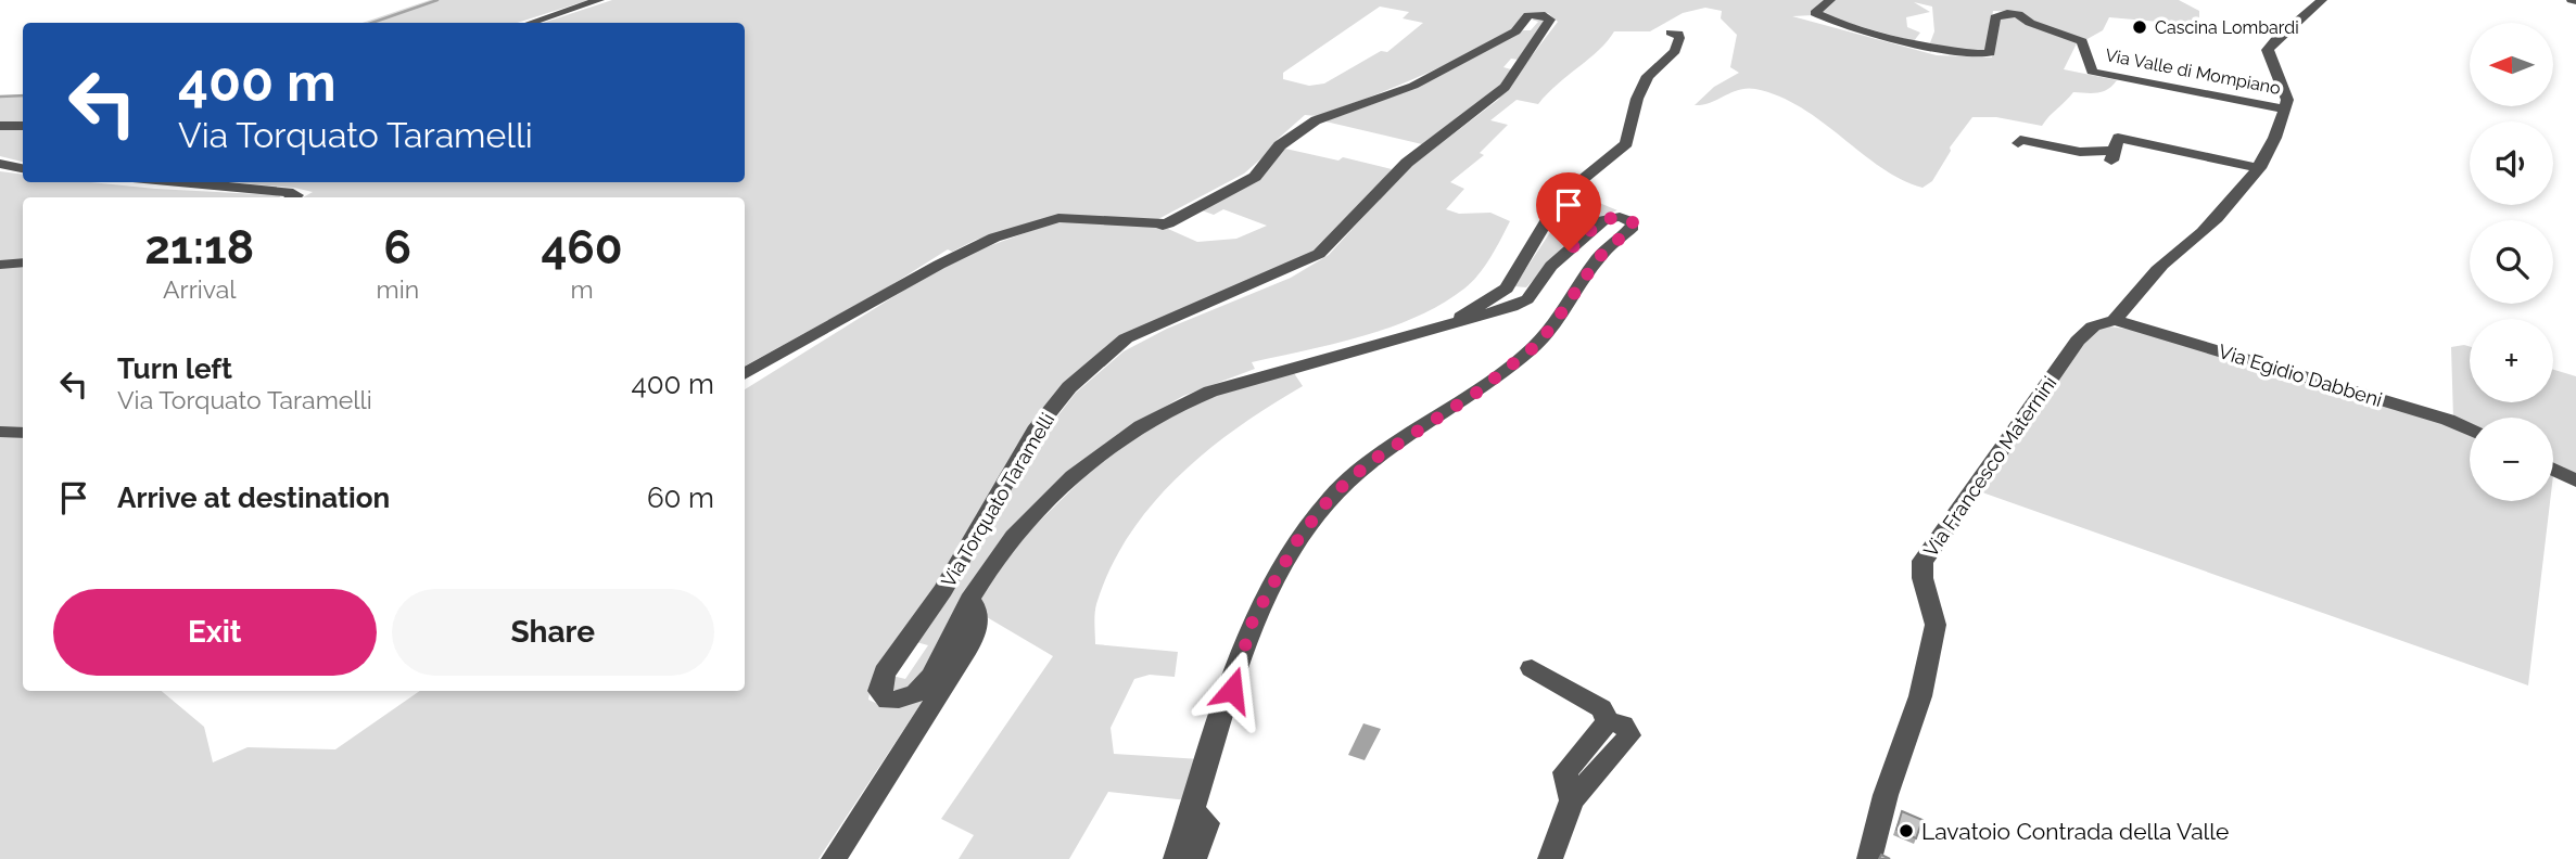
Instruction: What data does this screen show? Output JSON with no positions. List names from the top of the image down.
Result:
{
  "streets": {
    "street": [
      "Via Valle di Mompiano",
      "Via Egidio Dabbeni",
      "Via Francesco Maternini",
      "Via Torquato Taramelli"
    ]
  },
  "crossings": [
    ["Via Valle di Mompiano", "Via Egidio Dabbeni"],
    ["Via Valle di Mompiano", "Via Francesco Maternini"],
    ["Via Egidio Dabbeni", "Via Francesco Maternini"]
  ],
  "places": ["Cascina Lombardi", "Lavatoio Contrada della Valle"],
  "north": "left",
  "page": {
    "map_buttons": ["+", "−"],
    "turn": ["400 m", "Via Torquato Taramelli"],
    "eta": [
      "21:18",
      "Arrival",
      "6",
      "min",
      "460",
      "m"
    ],
    "list": [
      {
        "name": "Turn left",
        "note": "Via Torquato Taramelli",
        "value": "400 m"
      },
      {
        "name": "Arrive at destination",
        "value": "60 m"
      }
    ],
    "buttons": ["Exit", "Share"]
  }
}
